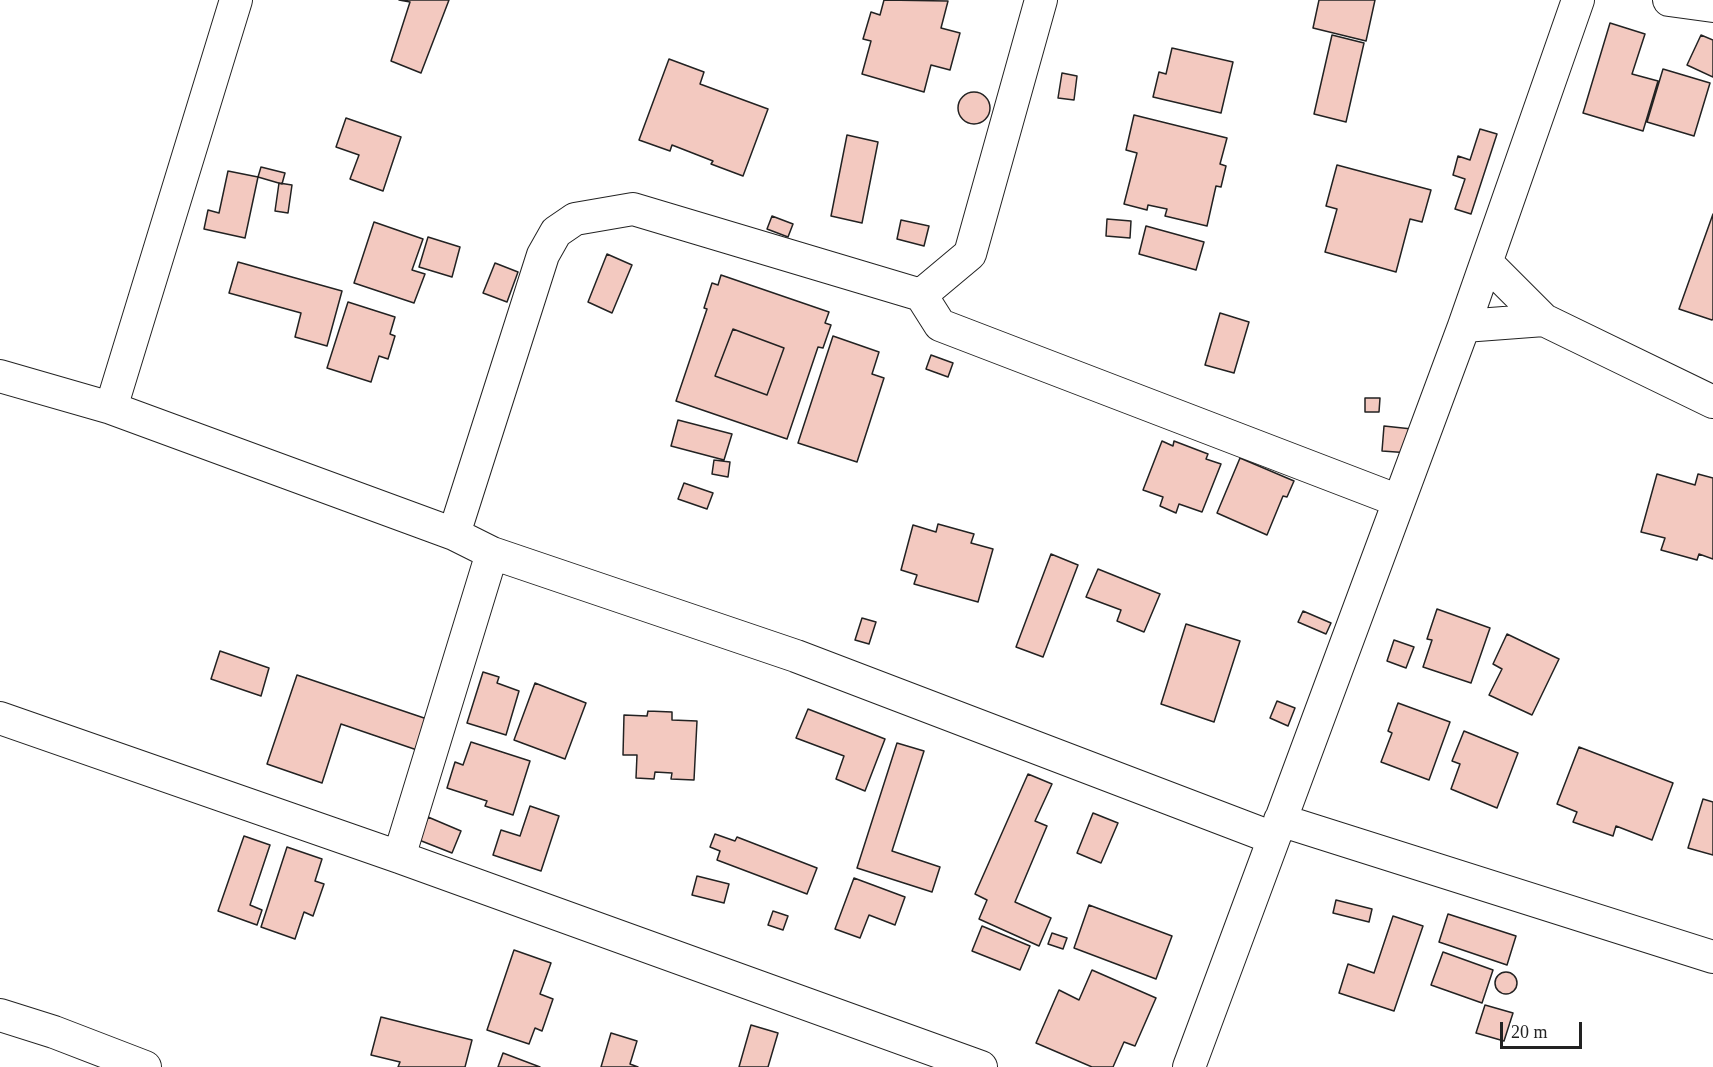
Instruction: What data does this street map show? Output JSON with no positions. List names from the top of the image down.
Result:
{
  "scale_bar": "20 m"
}
